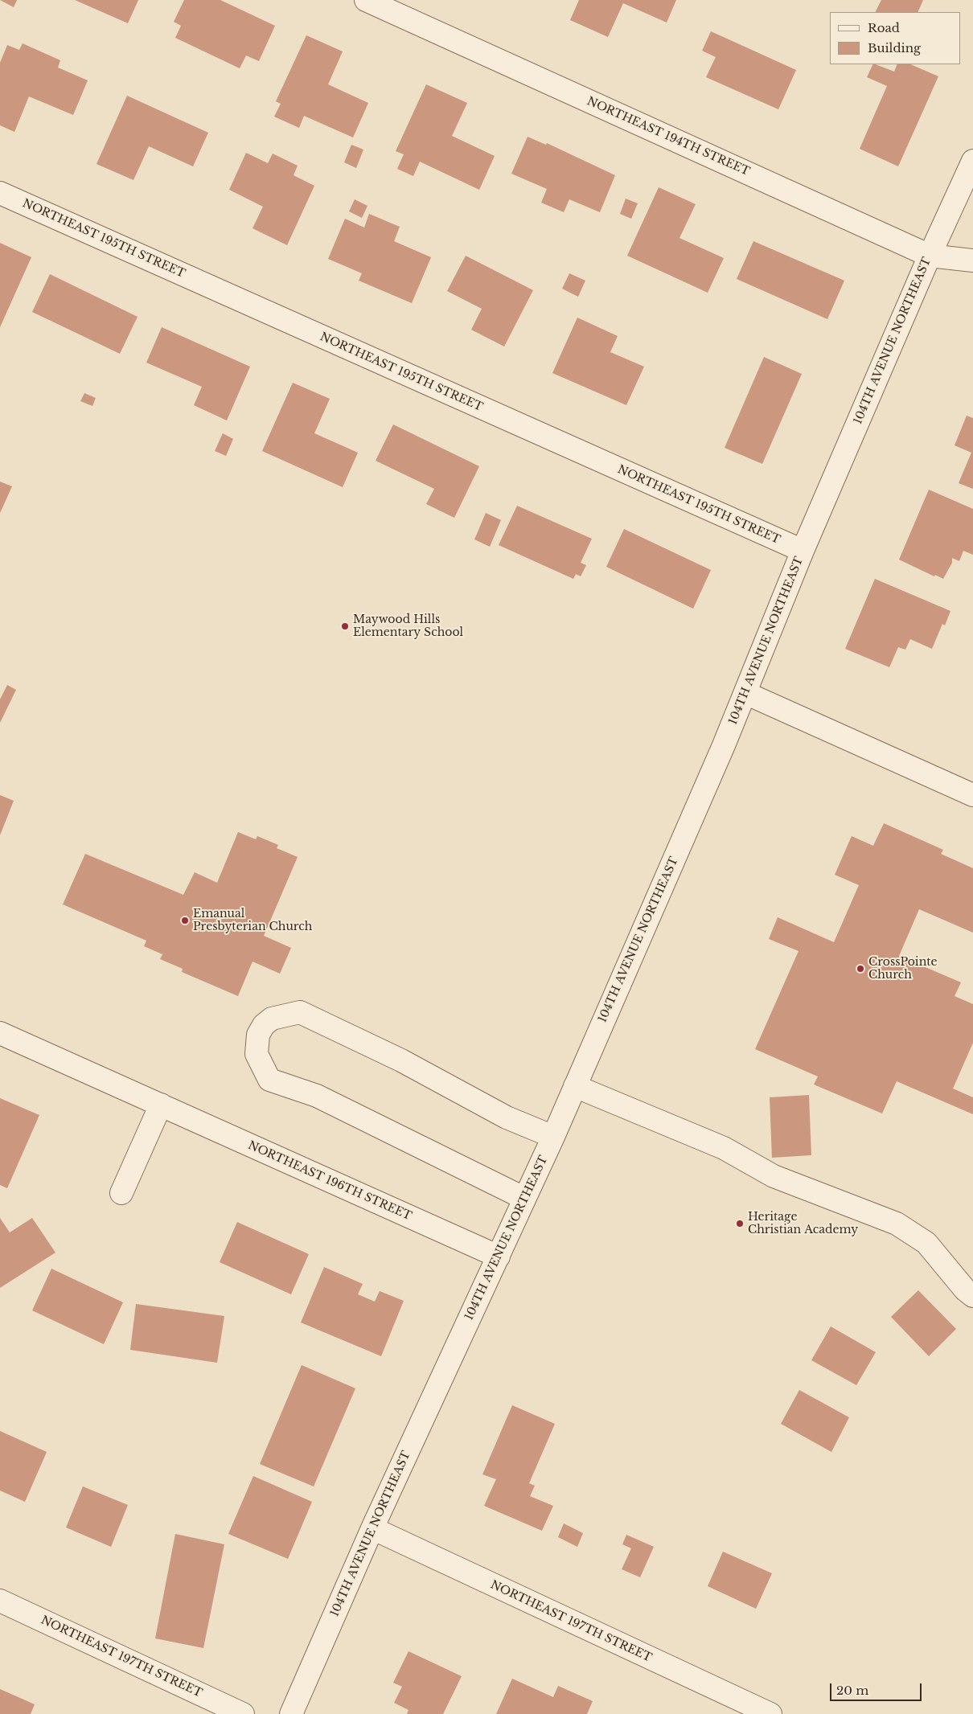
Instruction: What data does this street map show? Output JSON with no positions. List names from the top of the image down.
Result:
{
  "streets": {
    "street": [
      "NORTHEAST 194TH STREET",
      "NORTHEAST 195TH STREET",
      "104TH AVENUE NORTHEAST",
      "NORTHEAST 196TH STREET",
      "NORTHEAST 197TH STREET"
    ]
  },
  "crossings": [
    ["NORTHEAST 194TH STREET", "104TH AVENUE NORTHEAST"],
    ["NORTHEAST 195TH STREET", "104TH AVENUE NORTHEAST"],
    ["104TH AVENUE NORTHEAST", "NORTHEAST 196TH STREET"],
    ["104TH AVENUE NORTHEAST", "NORTHEAST 197TH STREET"]
  ],
  "places": [
    "Maywood Hills Elementary School",
    "Emanual Presbyterian Church",
    "CrossPointe Church",
    "Heritage Christian Academy"
  ],
  "legend": ["Road", "Building"],
  "scale_bar": "20 m"
}
